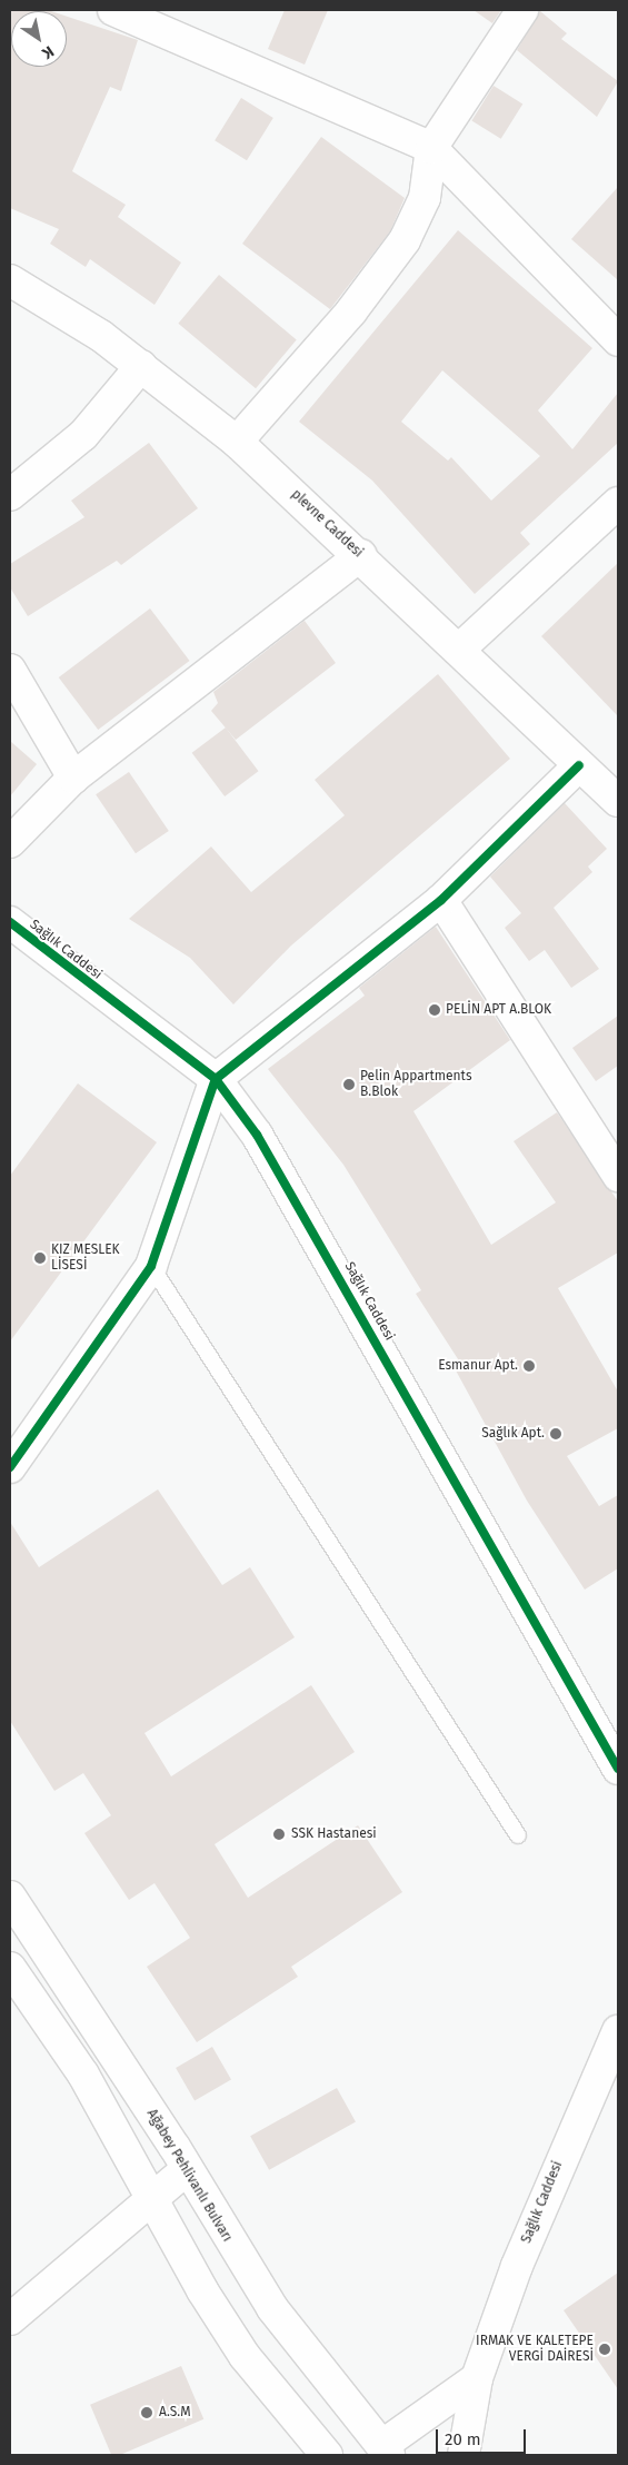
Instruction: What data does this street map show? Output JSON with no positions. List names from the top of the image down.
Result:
{
  "streets": {
    "street": ["plevne Caddesi", "Sağlık Caddesi", "Ağabey Pehlivanlı Bulvarı"]
  },
  "places": [
    "PELİN APT A.BLOK",
    "Pelin Appartments B.Blok",
    "KIZ MESLEK LİSESİ",
    "Esmanur Apt.",
    "Sağlık Apt.",
    "SSK Hastanesi",
    "IRMAK VE KALETEPE VERGİ DAİRESİ",
    "A.S.M"
  ],
  "scale_bar": "20 m",
  "north": "bottom right"
}
